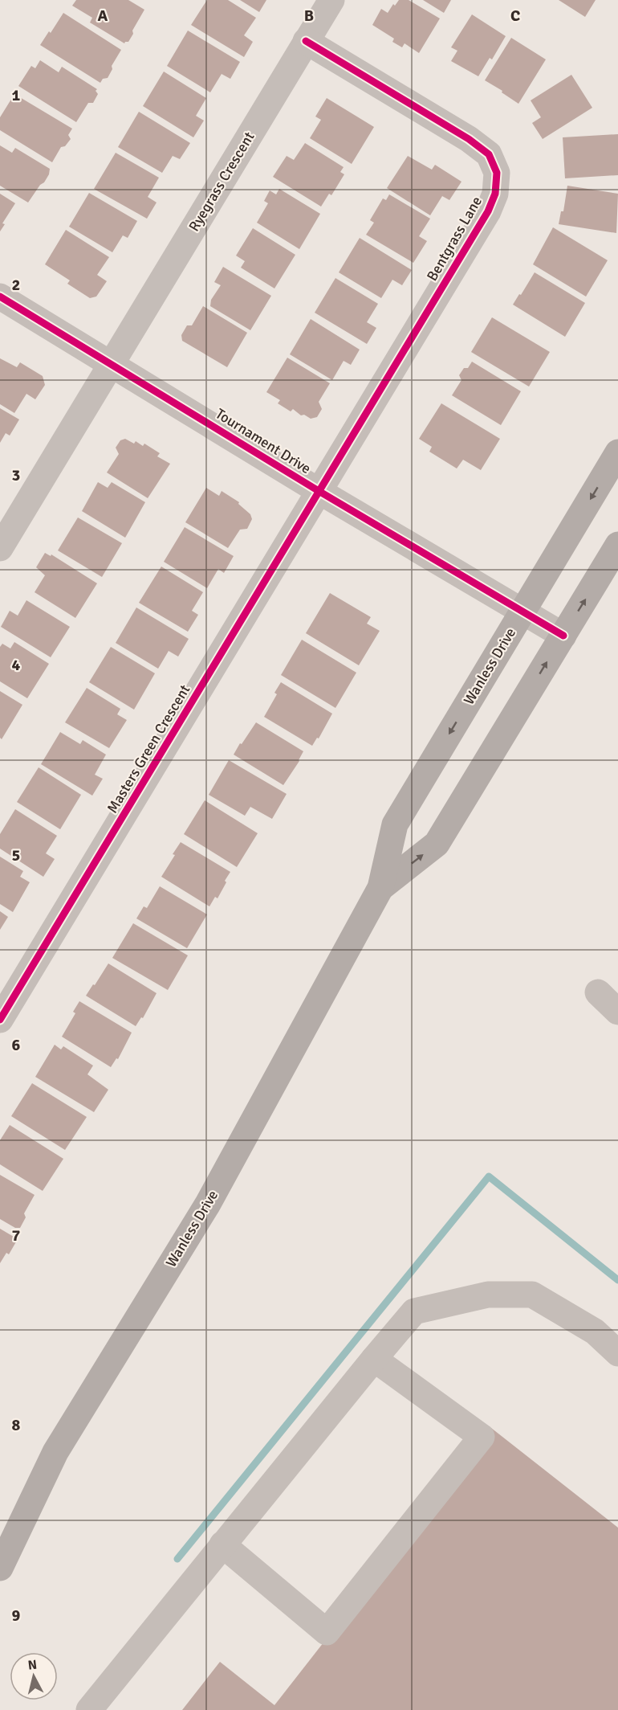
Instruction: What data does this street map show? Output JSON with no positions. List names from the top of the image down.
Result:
{
  "streets": {
    "main road": ["Wanless Drive"],
    "street": [
      "Ryegrass Crescent",
      "Bentgrass Lane",
      "Tournament Drive",
      "Masters Green Crescent"
    ]
  },
  "crossings": [
    ["Ryegrass Crescent", "Bentgrass Lane"],
    ["Ryegrass Crescent", "Tournament Drive"],
    ["Bentgrass Lane", "Tournament Drive"],
    ["Bentgrass Lane", "Masters Green Crescent"],
    ["Tournament Drive", "Wanless Drive"],
    ["Tournament Drive", "Masters Green Crescent"]
  ],
  "north": "top",
  "grid": {
    "columns": ["A", "B", "C"],
    "rows": [
      "1",
      "2",
      "3",
      "4",
      "5",
      "6",
      "7",
      "8",
      "9"
    ]
  }
}
